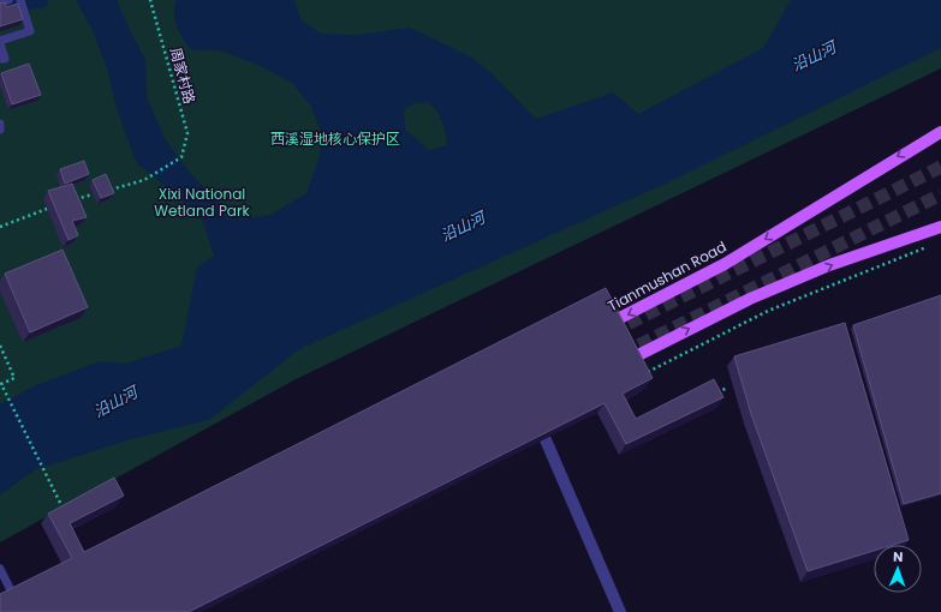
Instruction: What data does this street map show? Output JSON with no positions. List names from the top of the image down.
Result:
{
  "streets": {
    "main road": ["Tianmushan Road"],
    "path": ["周家村路"]
  },
  "water": ["沿山河"],
  "parks": ["西溪湿地核心保护区", "Xixi National Wetland Park"],
  "north": "top"
}
